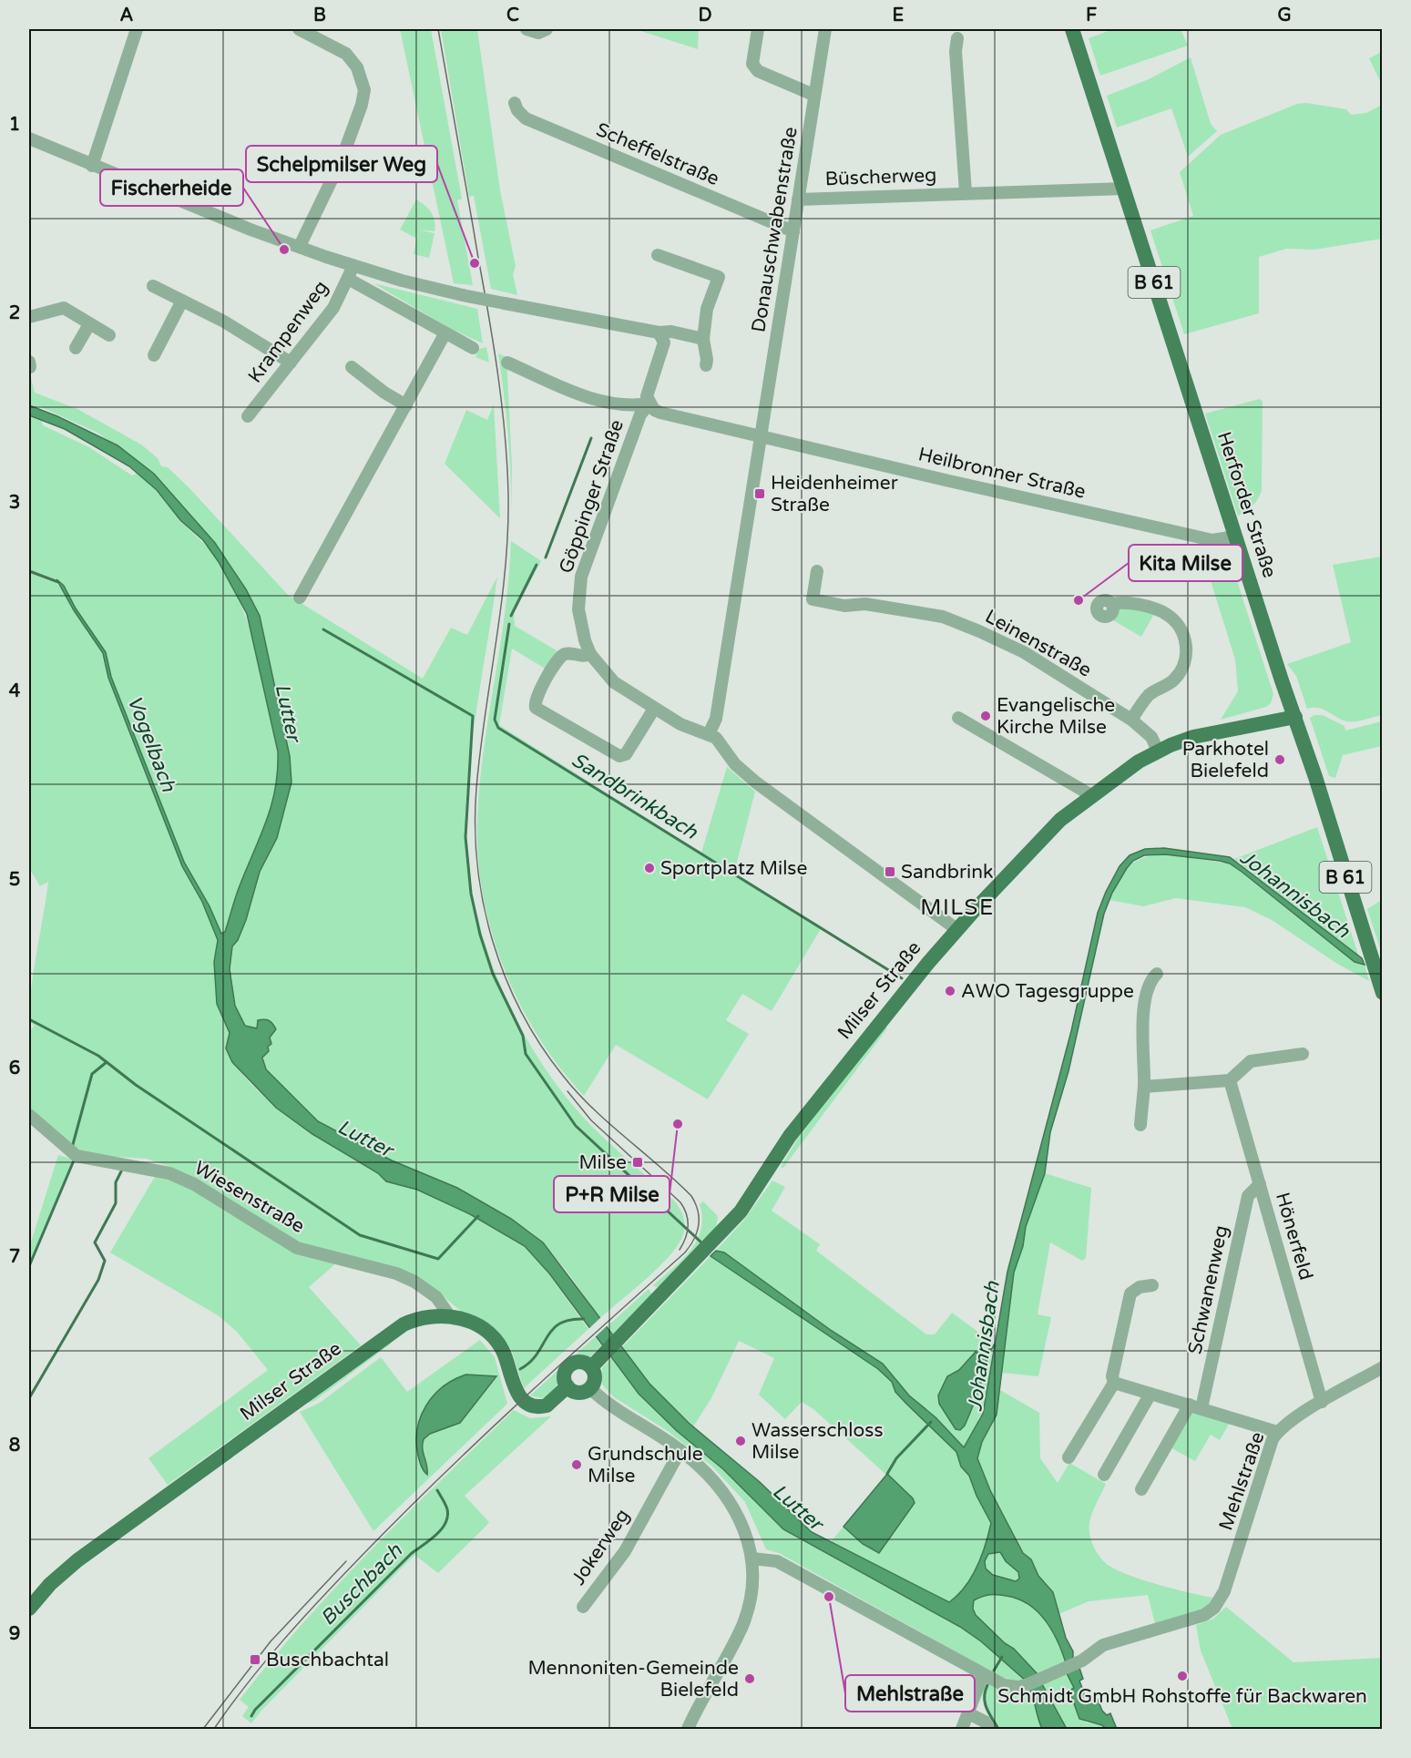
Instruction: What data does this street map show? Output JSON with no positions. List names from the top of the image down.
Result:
{
  "streets": {
    "main road": ["B 61", "Herforder Straße", "Milser Straße"],
    "street": [
      "Scheffelstraße",
      "Büscherweg",
      "Donauschwabenstraße",
      "Krampenweg",
      "Heilbronner Straße",
      "Göppinger Straße",
      "Leinenstraße",
      "Wiesenstraße",
      "Hönerfeld",
      "Schwanenweg",
      "Mehlstraße",
      "Jokerweg"
    ]
  },
  "crossings": [
    ["Scheffelstraße", "Donauschwabenstraße"],
    ["Büscherweg", "Donauschwabenstraße"],
    ["Büscherweg", "Herforder Straße"],
    ["Donauschwabenstraße", "Heilbronner Straße"],
    ["Heilbronner Straße", "Herforder Straße"],
    ["Herforder Straße", "Milser Straße"],
    ["Leinenstraße", "Milser Straße"],
    ["Milser Straße", "Wiesenstraße"],
    ["Hönerfeld", "Schwanenweg"],
    ["Hönerfeld", "Mehlstraße"]
  ],
  "districts": ["MILSE"],
  "water": [
    "Lutter",
    "Vogelbach",
    "Sandbrinkbach",
    "Johannisbach",
    "Buschbach"
  ],
  "places": {
    "other": [
      "Fischerheide",
      "Schelpmilser Weg",
      "Kita Milse",
      "Evangelische Kirche Milse",
      "Parkhotel Bielefeld",
      "Sportplatz Milse",
      "AWO Tagesgruppe",
      "P+R Milse",
      "Wasserschloss Milse",
      "Grundschule Milse",
      "Mehlstraße",
      "Schmidt GmbH Rohstoffe für Backwaren",
      "Mennoniten-Gemeinde Bielefeld"
    ],
    "transit": [
      "Heidenheimer Straße",
      "Sandbrink",
      "Milse",
      "Buschbachtal"
    ]
  },
  "grid": {
    "columns": [
      "A",
      "B",
      "C",
      "D",
      "E",
      "F",
      "G"
    ],
    "rows": [
      "1",
      "2",
      "3",
      "4",
      "5",
      "6",
      "7",
      "8",
      "9"
    ]
  }
}
